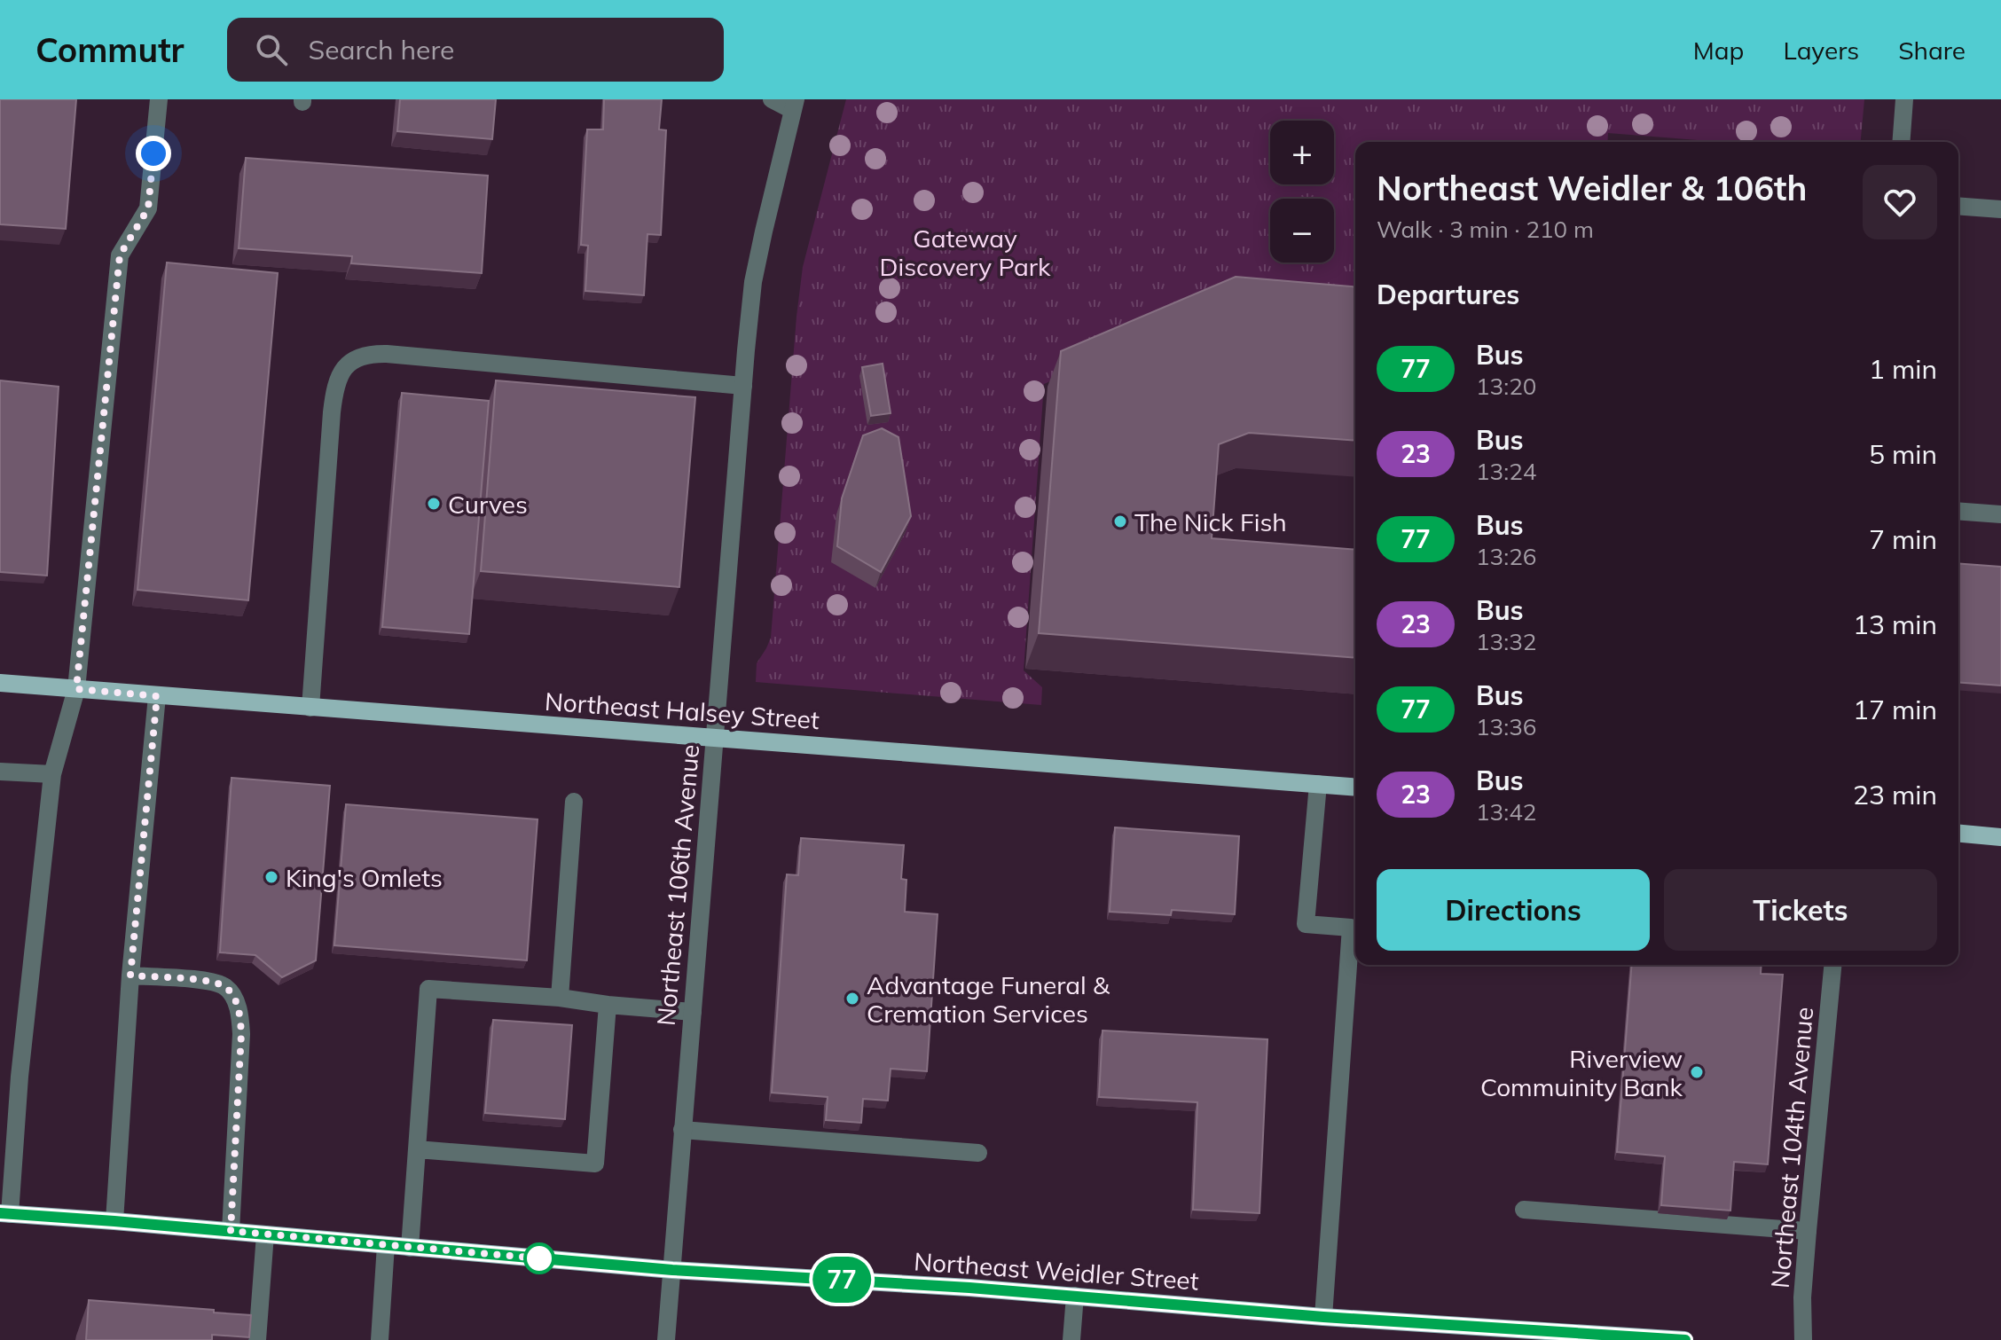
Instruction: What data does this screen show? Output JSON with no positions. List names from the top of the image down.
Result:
{
  "streets": {
    "main road": ["Northeast Halsey Street", "Northeast Weidler Street"],
    "street": ["Northeast 106th Avenue", "Northeast 104th Avenue"]
  },
  "crossings": [
    ["Northeast Halsey Street", "Northeast 106th Avenue"],
    ["Northeast 106th Avenue", "Northeast Weidler Street"]
  ],
  "parks": ["Gateway Discovery Park"],
  "places": [
    "Curves",
    "The Nick Fish",
    "King's Omlets",
    "Advantage Funeral & Cremation Services",
    "Riverview Commuinity Bank"
  ],
  "lines": ["bus line 77"],
  "page": {
    "header": "Commutr",
    "search": "Search here",
    "nav": ["Map", "Layers", "Share"],
    "on_map": "77",
    "map_buttons": ["+", "−"],
    "heading": [
      ["Northeast Weidler & 106th", "Walk · 3 min · 210 m"],
      "Departures"
    ],
    "list": [
      {
        "mark": "77",
        "name": "Bus",
        "note": "13:20",
        "value": "1 min"
      },
      {
        "mark": "23",
        "name": "Bus",
        "note": "13:24",
        "value": "5 min"
      },
      {
        "mark": "77",
        "name": "Bus",
        "note": "13:26",
        "value": "7 min"
      },
      {
        "mark": "23",
        "name": "Bus",
        "note": "13:32",
        "value": "13 min"
      },
      {
        "mark": "77",
        "name": "Bus",
        "note": "13:36",
        "value": "17 min"
      },
      {
        "mark": "23",
        "name": "Bus",
        "note": "13:42",
        "value": "23 min"
      }
    ],
    "buttons": ["Directions", "Tickets"]
  }
}
